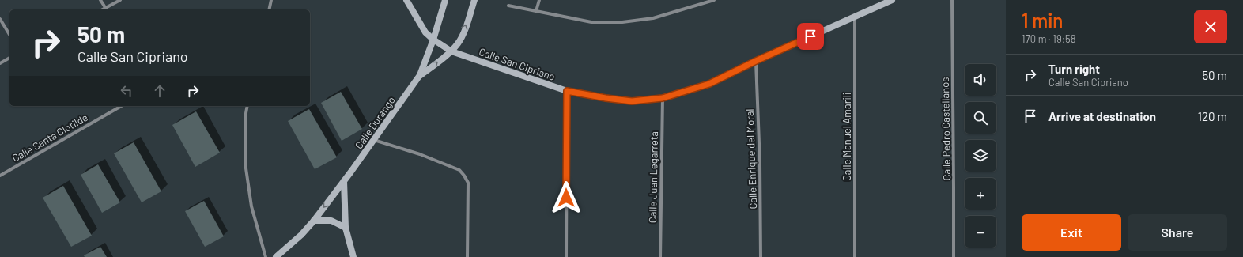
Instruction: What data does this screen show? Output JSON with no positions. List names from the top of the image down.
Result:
{
  "streets": {
    "street": [
      "Calle San Cipriano",
      "Calle Durango",
      "Calle Pedro Castellanos",
      "Calle Manuel Amarili",
      "Calle Santa Clotilde",
      "Calle Enrique del Moral",
      "Calle Juan Legarreta"
    ]
  },
  "crossings": [
    ["Calle San Cipriano", "Calle Durango"],
    ["Calle San Cipriano", "Calle Manuel Amarili"],
    ["Calle San Cipriano", "Calle Enrique del Moral"],
    ["Calle San Cipriano", "Calle Juan Legarreta"]
  ],
  "page": {
    "heading": ["1 min", "170 m · 19:58"],
    "turn": ["50 m", "Calle San Cipriano"],
    "list": [
      {
        "name": "Turn right",
        "note": "Calle San Cipriano",
        "value": "50 m"
      },
      {
        "name": "Arrive at destination",
        "value": "120 m"
      }
    ],
    "map_buttons": ["+", "−"],
    "buttons": ["Exit", "Share"]
  }
}
